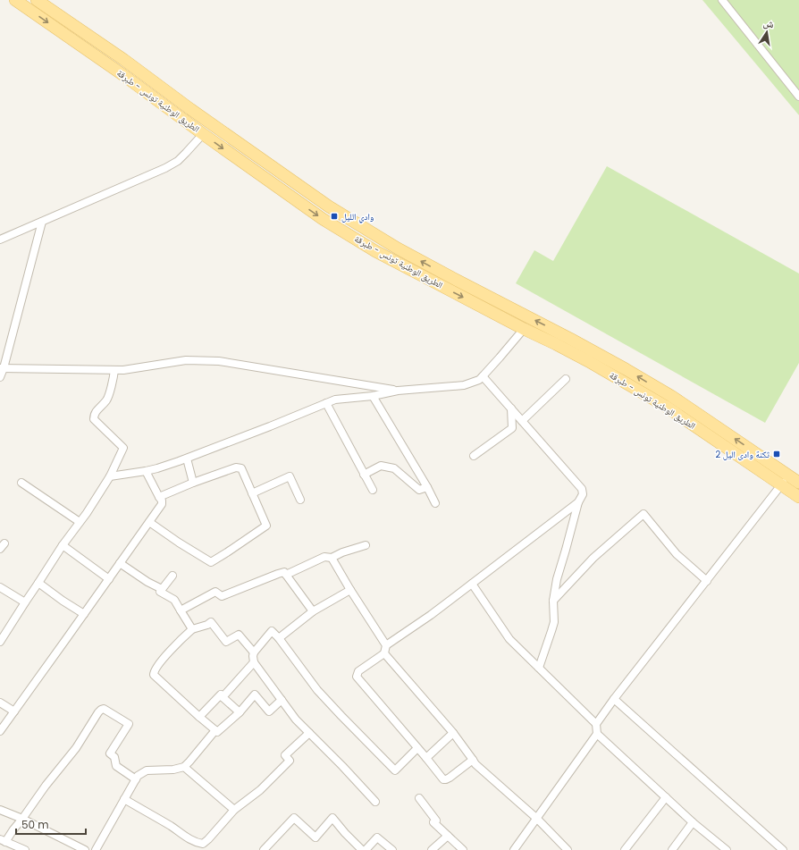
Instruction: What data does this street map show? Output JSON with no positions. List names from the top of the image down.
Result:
{
  "streets": {
    "main road": ["الطريق الوطنية تونس - طبرقة"]
  },
  "places": {
    "transit": ["وادي الليل", "ثكنة وادى اليل 2"]
  },
  "scale_bar": "50 m",
  "north": "top"
}
